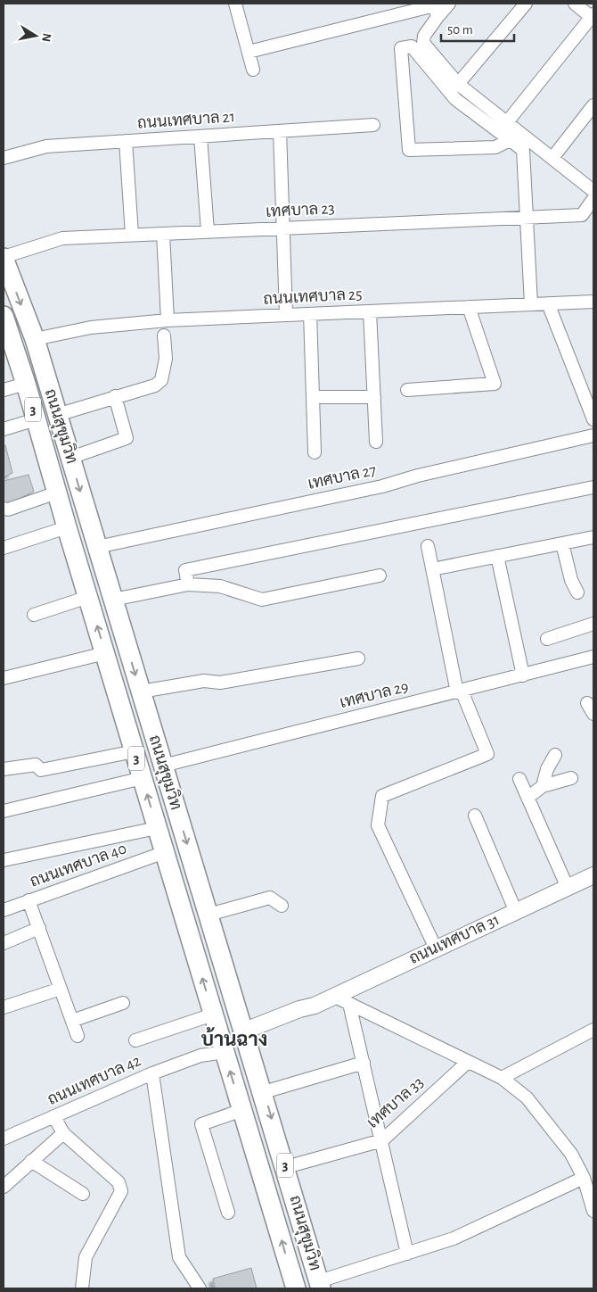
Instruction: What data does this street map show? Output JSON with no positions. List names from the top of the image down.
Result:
{
  "streets": {
    "highway": ["3", "ถนนสุขุมวิท"],
    "main road": ["ถนนเทศบาล 31"],
    "street": [
      "ถนนเทศบาล 21",
      "เทศบาล 23",
      "ถนนเทศบาล 25",
      "เทศบาล 27",
      "เทศบาล 29",
      "ถนนเทศบาล 40",
      "ถนนเทศบาล 42",
      "เทศบาล 33"
    ]
  },
  "crossings": [
    ["เทศบาล 23", "ถนนสุขุมวิท"],
    ["ถนนเทศบาล 25", "ถนนสุขุมวิท"],
    ["ถนนสุขุมวิท", "เทศบาล 27"],
    ["ถนนสุขุมวิท", "เทศบาล 29"],
    ["ถนนสุขุมวิท", "ถนนเทศบาล 40"],
    ["ถนนสุขุมวิท", "ถนนเทศบาล 31"],
    ["ถนนสุขุมวิท", "ถนนเทศบาล 42"],
    ["ถนนสุขุมวิท", "เทศบาล 33"]
  ],
  "districts": ["บ้านฉาง"],
  "scale_bar": "50 m",
  "north": "right"
}
